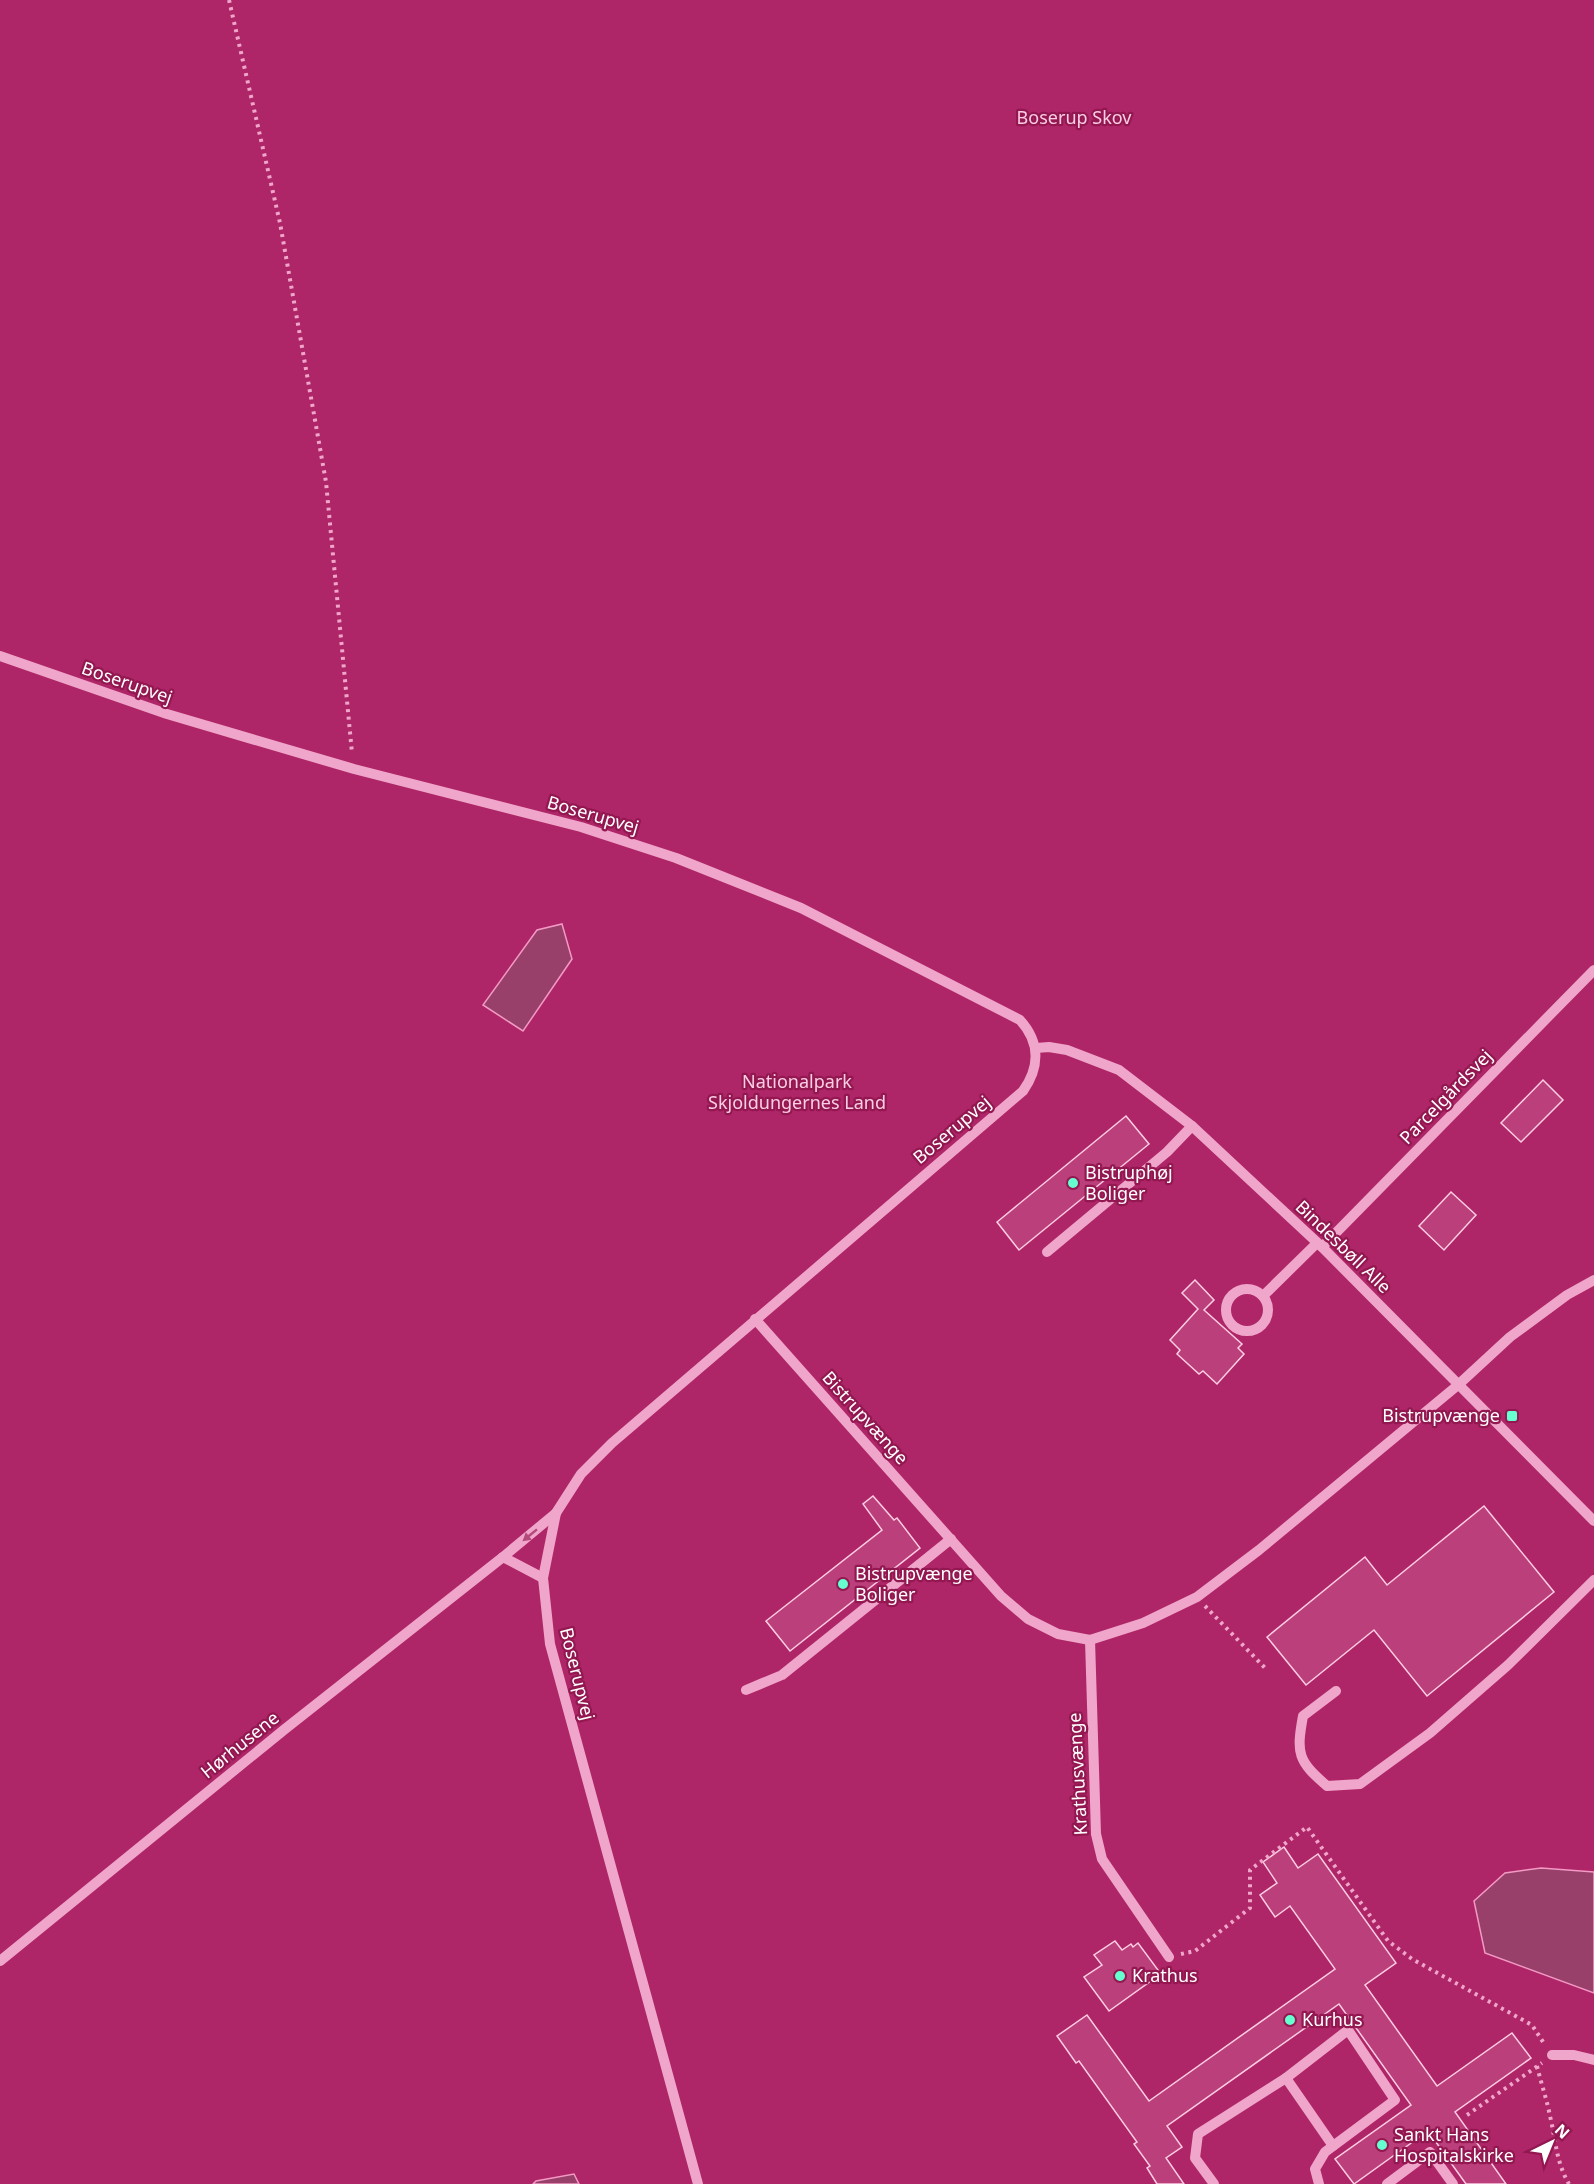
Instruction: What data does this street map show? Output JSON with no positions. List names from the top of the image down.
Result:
{
  "streets": {
    "street": [
      "Boserupvej",
      "Parcelgårdsvej",
      "Bindesbøll Alle",
      "Bistrupvænge",
      "Hørhusene",
      "Krathusvænge"
    ]
  },
  "crossings": [
    ["Boserupvej", "Bindesbøll Alle"],
    ["Boserupvej", "Bistrupvænge"],
    ["Boserupvej", "Hørhusene"],
    ["Parcelgårdsvej", "Bindesbøll Alle"],
    ["Bindesbøll Alle", "Bistrupvænge"],
    ["Bistrupvænge", "Krathusvænge"]
  ],
  "parks": ["Boserup Skov", "Nationalpark Skjoldungernes Land"],
  "places": {
    "other": [
      "Bistruphøj Boliger",
      "Bistrupvænge Boliger",
      "Krathus",
      "Kurhus",
      "Sankt Hans Hospitalskirke"
    ],
    "transit": ["Bistrupvænge"]
  },
  "north": "top right"
}
